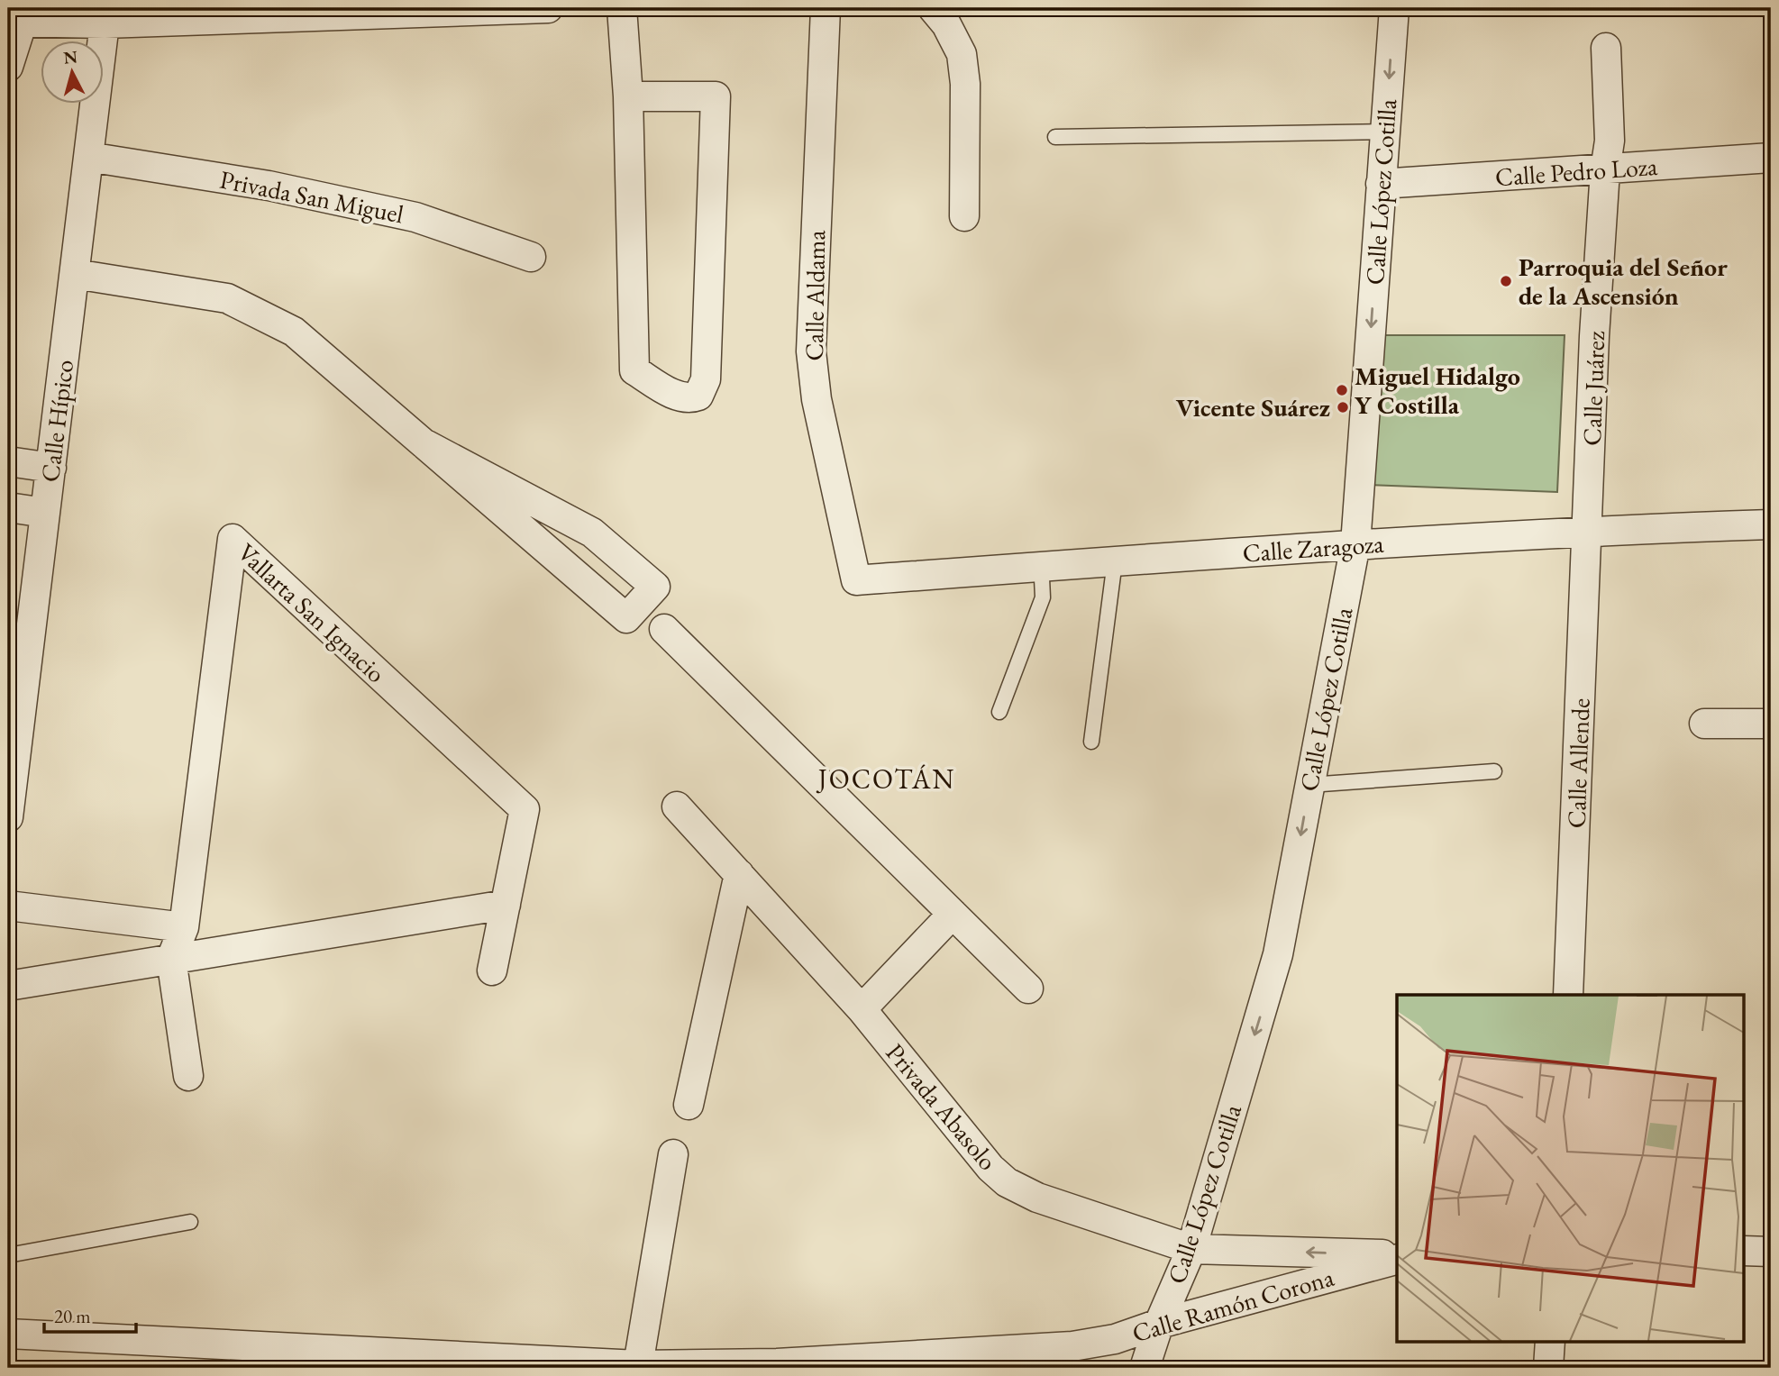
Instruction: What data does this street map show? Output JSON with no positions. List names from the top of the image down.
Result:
{
  "streets": {
    "street": [
      "Calle Pedro Loza",
      "Calle López Cotilla",
      "Privada San Miguel",
      "Calle Aldama",
      "Calle Juárez",
      "Calle Hípico",
      "Calle Zaragoza",
      "Vallarta San Ignacio",
      "Calle Allende",
      "Privada Abasolo",
      "Calle Ramón Corona"
    ]
  },
  "crossings": [
    ["Calle Pedro Loza", "Calle López Cotilla"],
    ["Calle Pedro Loza", "Calle Juárez"],
    ["Calle López Cotilla", "Calle Zaragoza"],
    ["Calle López Cotilla", "Privada Abasolo"],
    ["Calle López Cotilla", "Calle Ramón Corona"],
    ["Privada San Miguel", "Calle Hípico"],
    ["Calle Aldama", "Calle Zaragoza"],
    ["Calle Juárez", "Calle Zaragoza"],
    ["Calle Juárez", "Calle Allende"],
    ["Calle Zaragoza", "Calle Allende"]
  ],
  "one_way": ["Calle López Cotilla"],
  "districts": ["JOCOTÁN"],
  "places": ["Parroquia del Señor de la Ascensión", "Miguel Hidalgo Y Costilla", "Vicente Suárez"],
  "scale_bar": "20 m",
  "north": "top"
}
